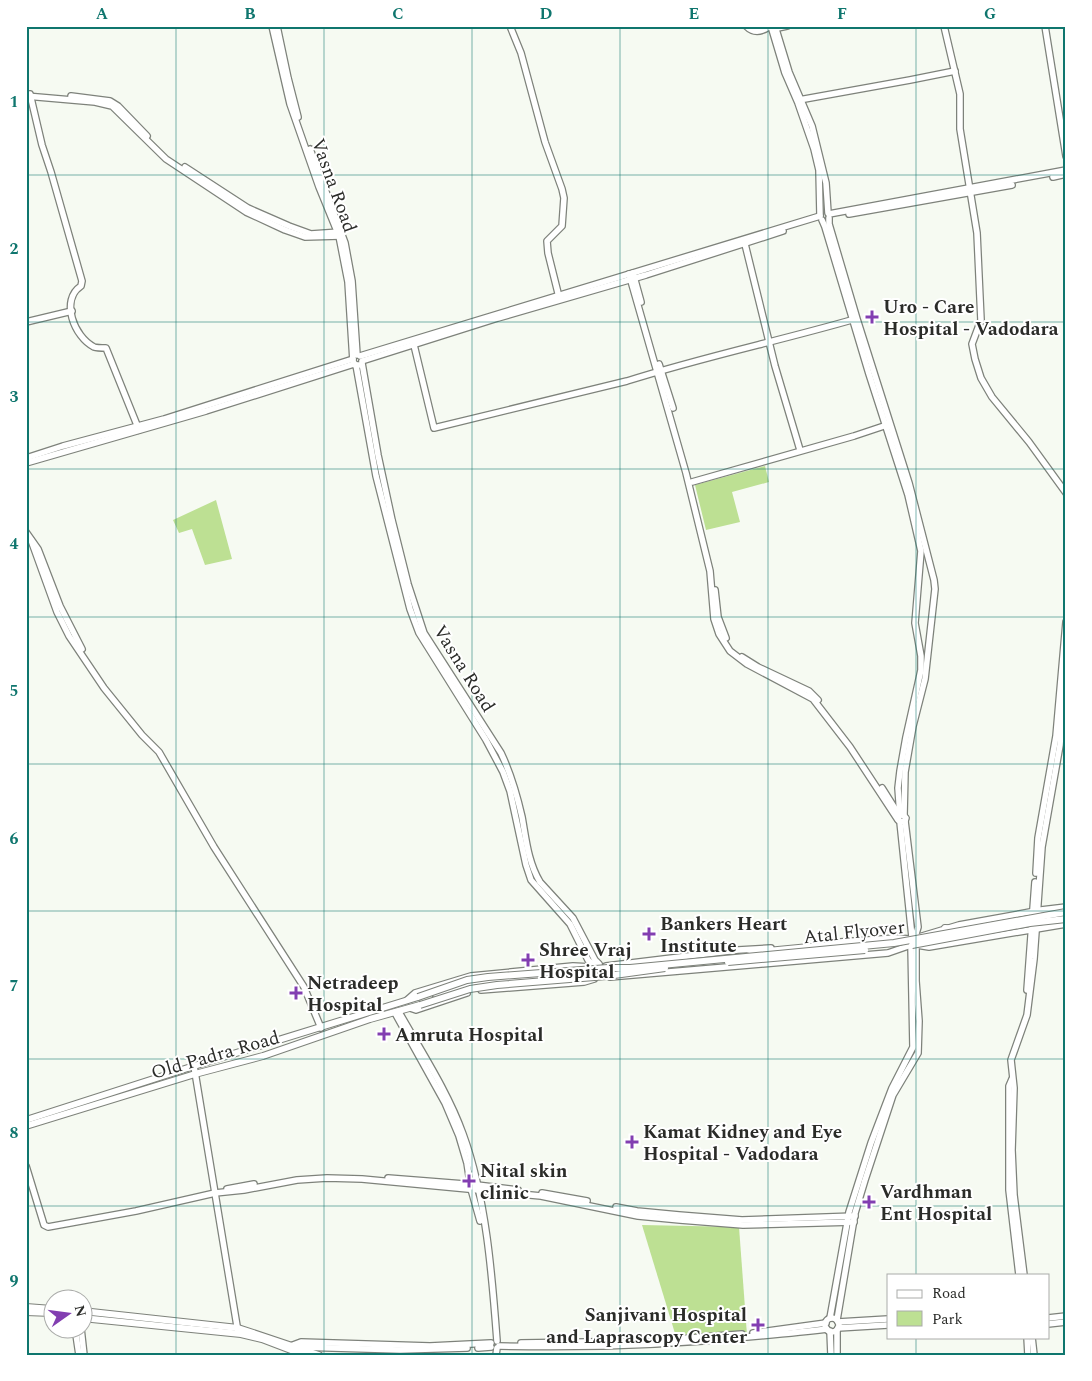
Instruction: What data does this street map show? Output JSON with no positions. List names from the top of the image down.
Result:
{
  "streets": {
    "main road": ["Atal Flyover", "Old Padra Road"],
    "street": ["Vasna Road"]
  },
  "crossings": [
    ["Atal Flyover", "Old Padra Road"]
  ],
  "places": {
    "health": [
      "Uro - Care Hospital - Vadodara",
      "Bankers Heart Institute",
      "Shree Vraj Hospital",
      "Netradeep Hospital",
      "Amruta Hospital",
      "Kamat Kidney and Eye Hospital - Vadodara",
      "Nital skin clinic",
      "Vardhman Ent Hospital",
      "Sanjivani Hospital and Laprascopy Center"
    ]
  },
  "legend": ["Road", "Park"],
  "north": "right",
  "grid": {
    "columns": [
      "A",
      "B",
      "C",
      "D",
      "E",
      "F",
      "G"
    ],
    "rows": [
      "1",
      "2",
      "3",
      "4",
      "5",
      "6",
      "7",
      "8",
      "9"
    ]
  }
}
